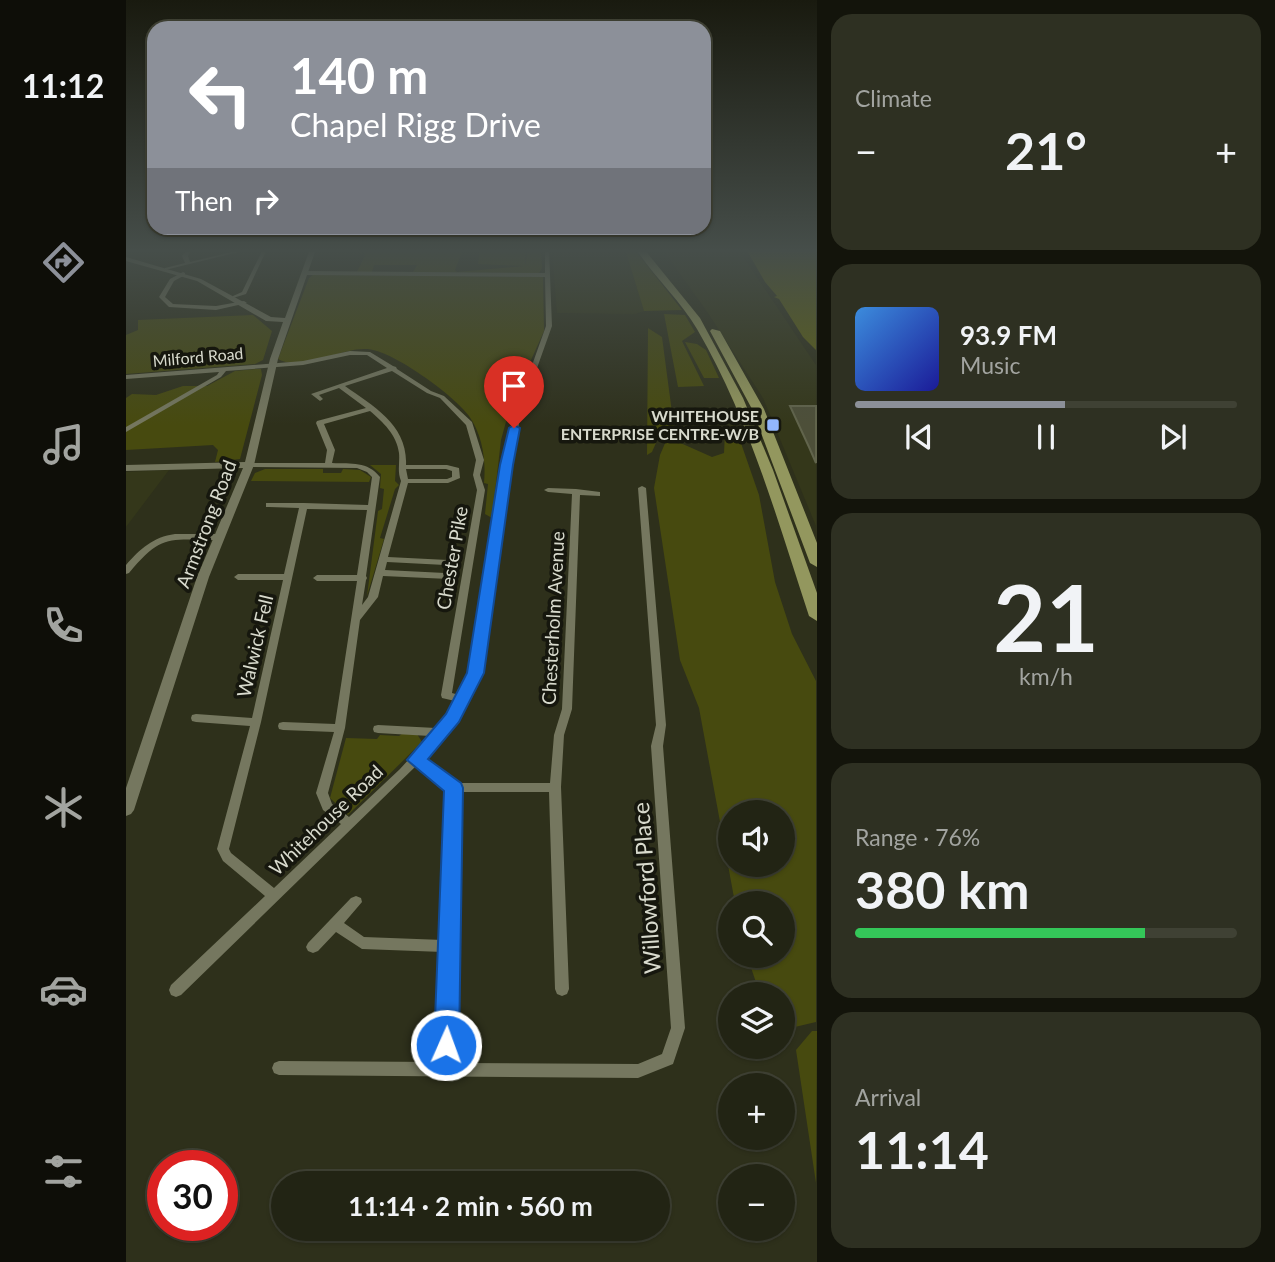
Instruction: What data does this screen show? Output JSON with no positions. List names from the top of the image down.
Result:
{
  "streets": {
    "street": [
      "Milford Road",
      "Armstrong Road",
      "Chester Pike",
      "Chesterholm Avenue",
      "Walwick Fell",
      "Whitehouse Road",
      "Willowford Place"
    ]
  },
  "crossings": [
    ["Milford Road", "Armstrong Road"],
    ["Milford Road", "Chester Pike"],
    ["Armstrong Road", "Chester Pike"],
    ["Chester Pike", "Whitehouse Road"]
  ],
  "places": {
    "transit": ["WHITEHOUSE ENTERPRISE CENTRE-W/B"]
  },
  "page": {
    "tabs": "11:12",
    "tile": [
      "Climate",
      ["21", "km/h"],
      ["Range · 76%", "380 km"],
      ["Arrival", "11:14"]
    ],
    "turn": ["140 m", "Chapel Rigg Drive"],
    "heat": ["−", "21°", "+"],
    "then": "Then",
    "song": ["93.9 FM", "Music"],
    "map_buttons": ["+", "−"],
    "limit": "30",
    "trip": "11:14 · 2 min · 560 m"
  }
}
